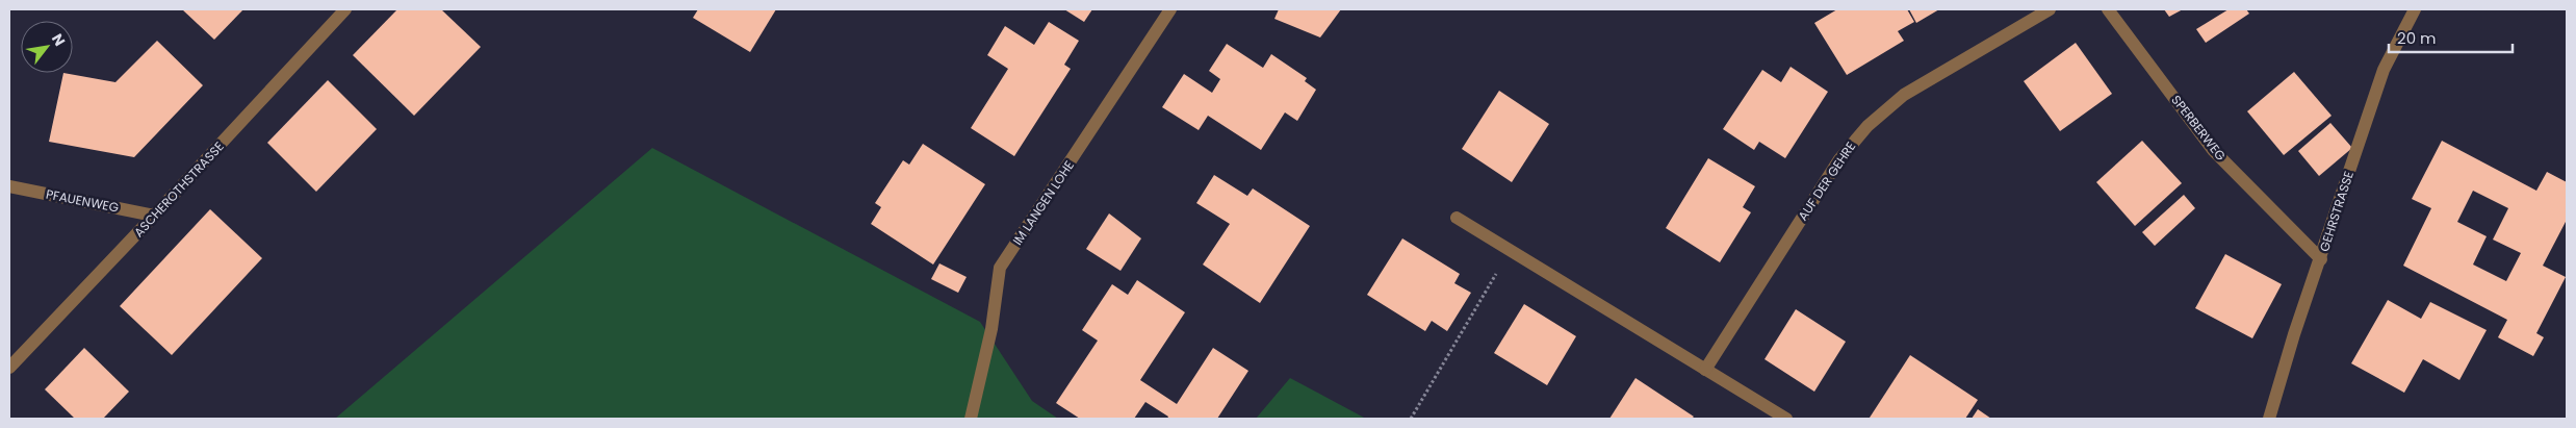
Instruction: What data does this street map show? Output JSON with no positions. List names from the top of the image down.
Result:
{
  "streets": {
    "street": [
      "SPERBERWEG",
      "AUF DER GEHRE",
      "ASCHEROTHSTRASSE",
      "PFAUENWEG",
      "IM LANGEN LOHE",
      "GEHRSTRASSE"
    ]
  },
  "crossings": [
    ["SPERBERWEG", "GEHRSTRASSE"],
    ["ASCHEROTHSTRASSE", "PFAUENWEG"]
  ],
  "scale_bar": "20 m",
  "north": "top right"
}
